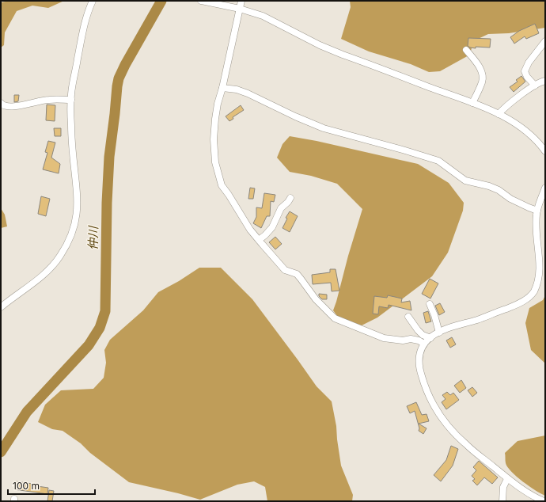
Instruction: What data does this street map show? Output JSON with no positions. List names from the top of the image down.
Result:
{
  "water": ["仲川"],
  "scale_bar": "100 m"
}
